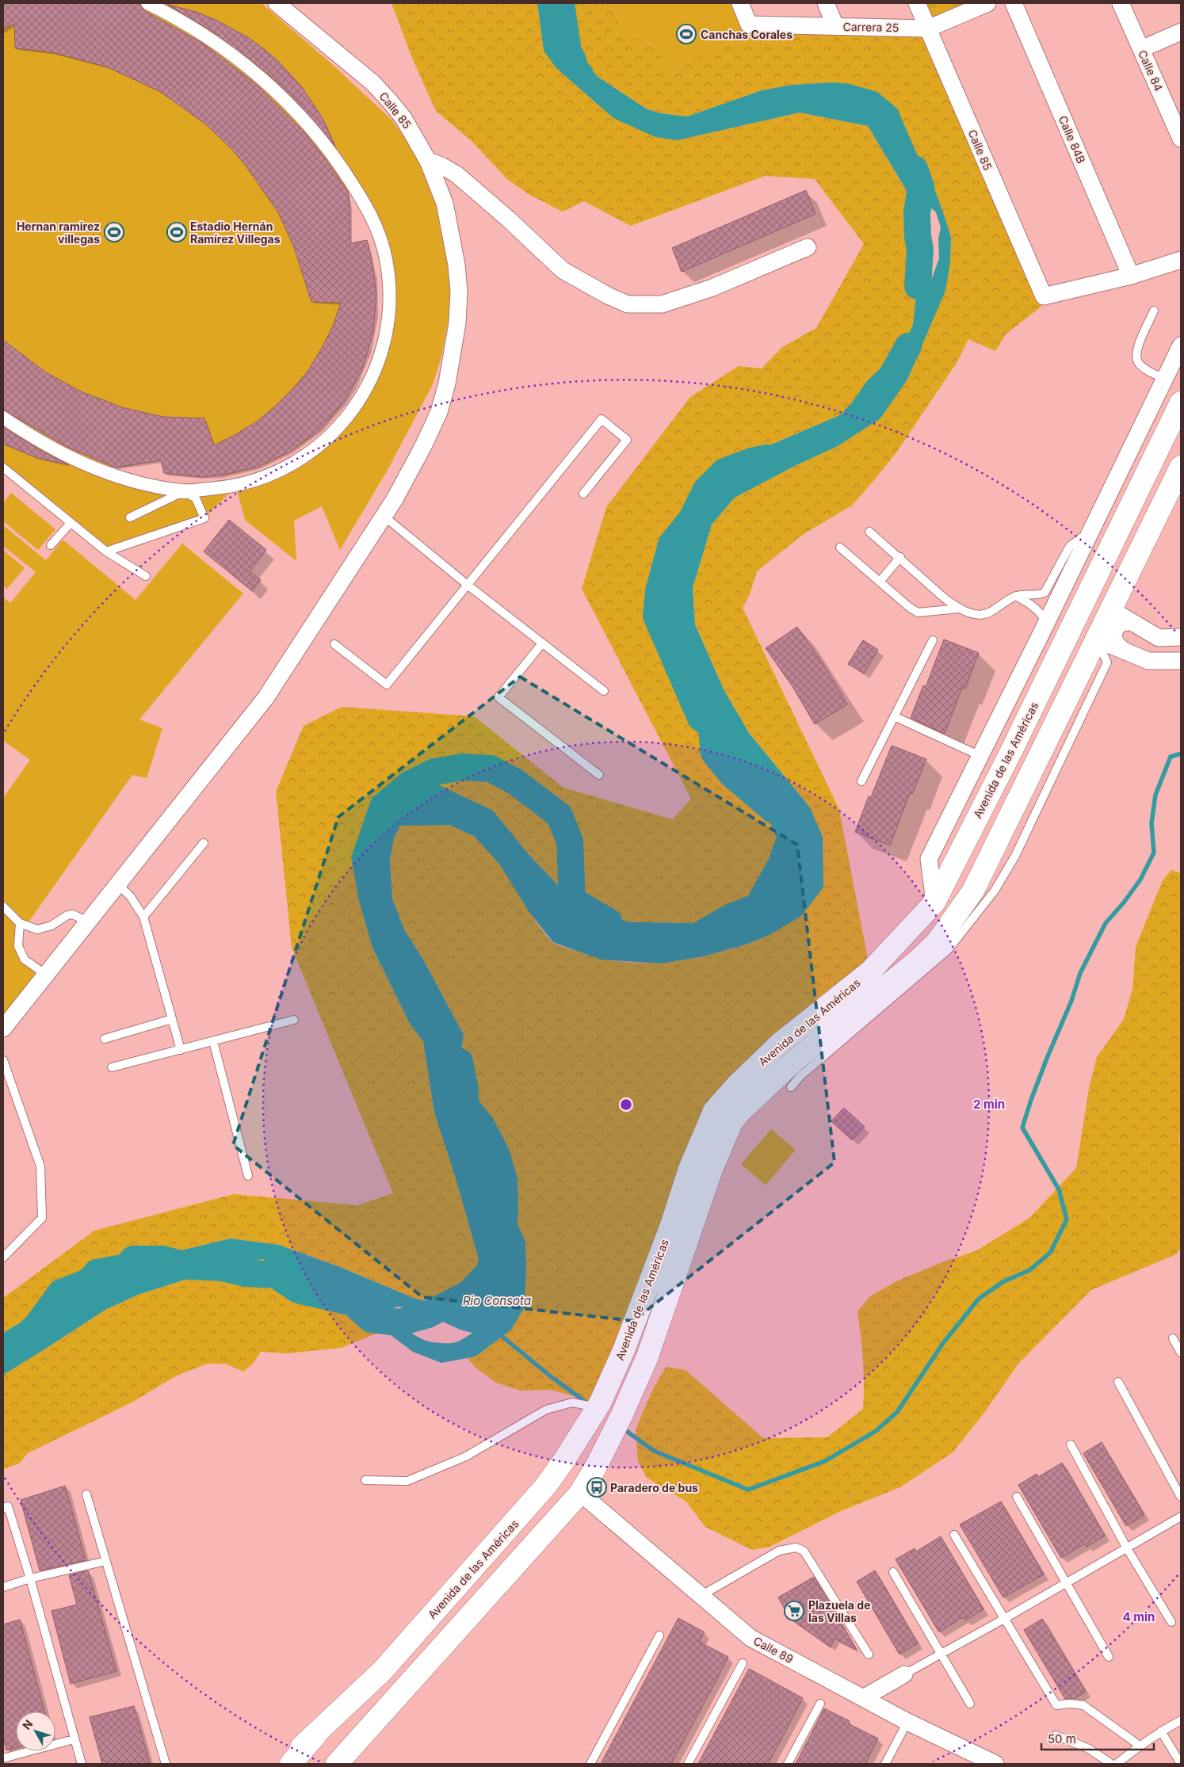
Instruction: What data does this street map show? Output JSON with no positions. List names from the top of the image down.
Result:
{
  "streets": {
    "main road": ["Avenida de las Américas"],
    "street": [
      "Carrera 25",
      "Calle 84",
      "Calle 85",
      "Calle 84B",
      "Calle 89"
    ]
  },
  "crossings": [
    ["Carrera 25", "Calle 85"],
    ["Calle 85", "Calle 84B"],
    ["Avenida de las Américas", "Calle 89"]
  ],
  "water": ["Rio Consota"],
  "places": {
    "sports": ["Canchas Corales", "Hernan ramirez villegas", "Estadio Hernán Ramírez Villegas"],
    "bus stop": ["Paradero de bus"],
    "supermarket": ["Plazuela de las Villas"]
  },
  "scale_bar": "50 m",
  "north": "top left",
  "rings": ["2 min", "4 min"]
}
